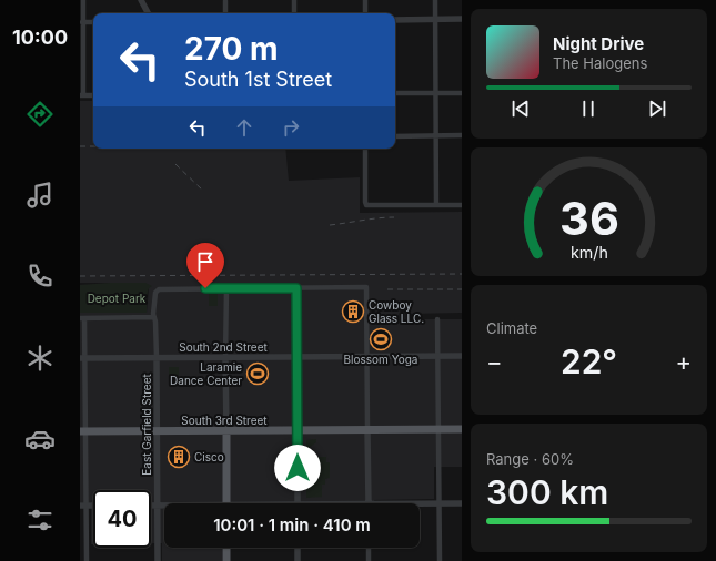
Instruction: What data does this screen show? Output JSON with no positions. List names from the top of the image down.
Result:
{
  "streets": {
    "main road": ["South 3rd Street"],
    "street": ["South 2nd Street", "East Garfield Street"]
  },
  "crossings": [
    ["South 2nd Street", "East Garfield Street"],
    ["South 3rd Street", "East Garfield Street"]
  ],
  "parks": ["Depot Park"],
  "places": {
    "building": ["Cowboy Glass LLC.", "Cisco"],
    "sports": ["Blossom Yoga", "Laramie Dance Center"]
  },
  "page": {
    "tabs": "10:00",
    "turn": ["270 m", "South 1st Street"],
    "song": ["Night Drive", "The Halogens"],
    "tile": [
      "Climate",
      ["Range · 60%", "300 km"]
    ],
    "heat": ["−", "22°", "+"],
    "limit": "40",
    "trip": "10:01 · 1 min · 410 m",
    "gauge": ["36", "km/h"]
  }
}
